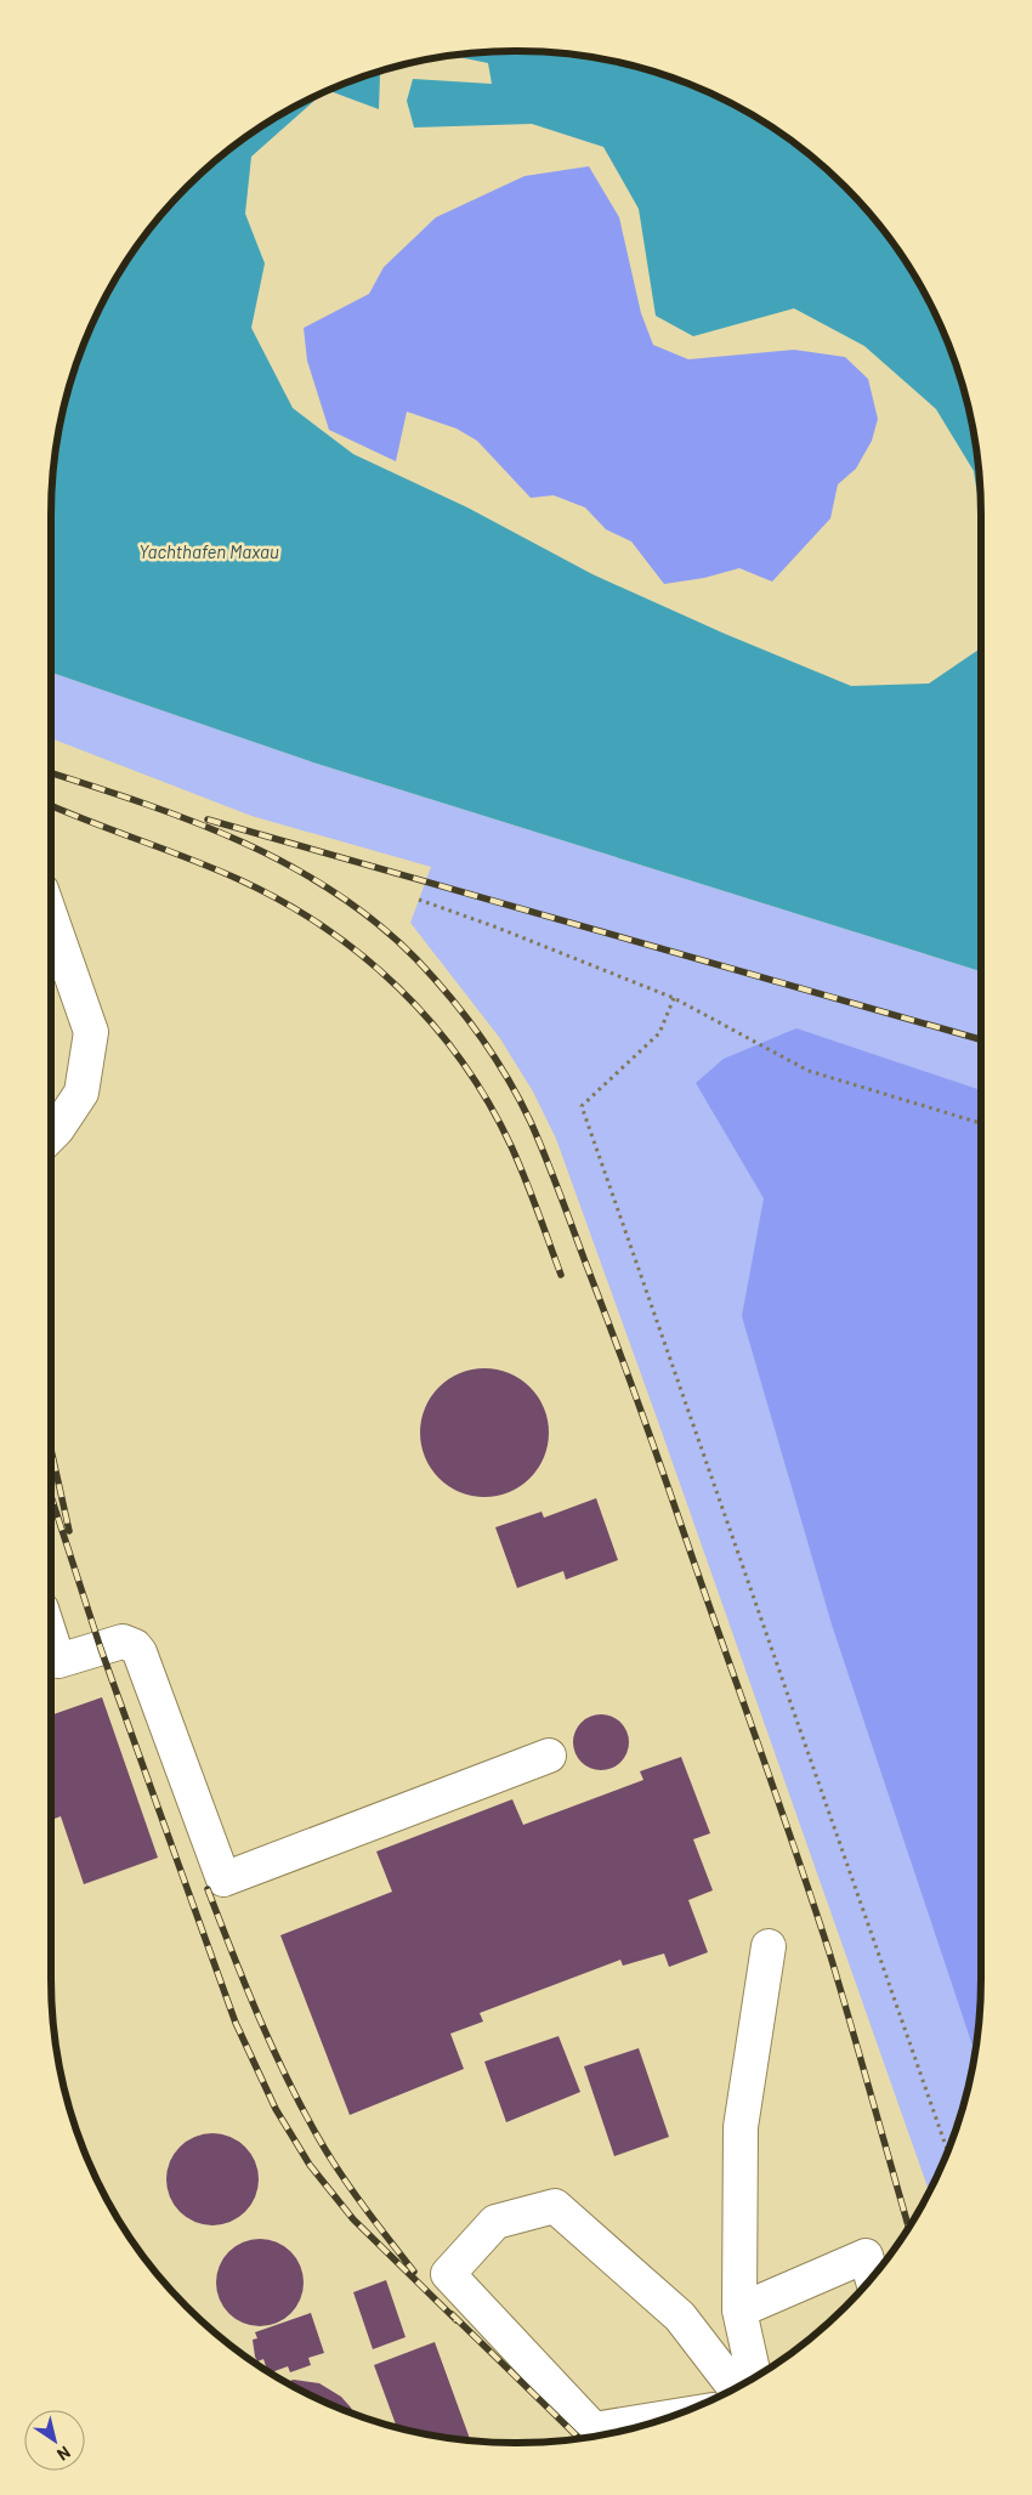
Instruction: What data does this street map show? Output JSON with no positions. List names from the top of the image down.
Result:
{
  "water": ["Yachthafen Maxau"],
  "north": "bottom right"
}
